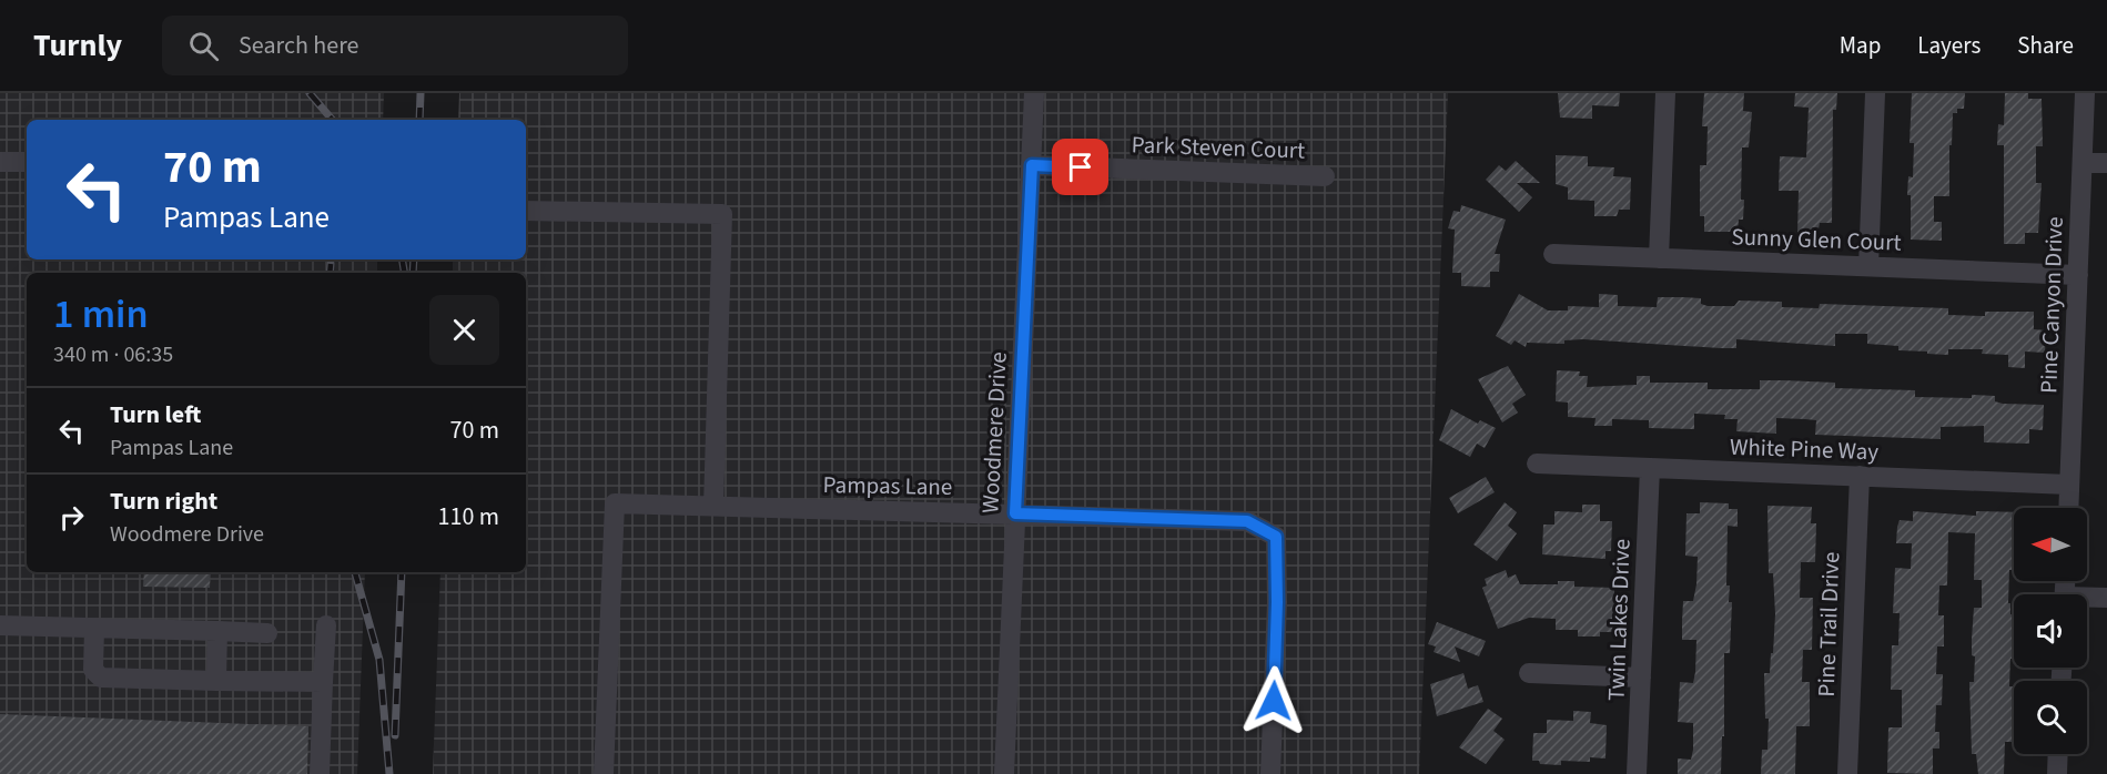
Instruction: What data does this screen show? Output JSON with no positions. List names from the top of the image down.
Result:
{
  "streets": {
    "street": [
      "Park Steven Court",
      "Sunny Glen Court",
      "Pine Canyon Drive",
      "Woodmere Drive",
      "White Pine Way",
      "Pampas Lane",
      "Twin Lakes Drive",
      "Pine Trail Drive"
    ]
  },
  "crossings": [
    ["Park Steven Court", "Woodmere Drive"],
    ["Sunny Glen Court", "Pine Canyon Drive"],
    ["Pine Canyon Drive", "White Pine Way"],
    ["Woodmere Drive", "Pampas Lane"],
    ["White Pine Way", "Twin Lakes Drive"],
    ["White Pine Way", "Pine Trail Drive"]
  ],
  "north": "left",
  "page": {
    "header": "Turnly",
    "search": "Search here",
    "nav": ["Map", "Layers", "Share"],
    "turn": ["70 m", "Pampas Lane"],
    "heading": ["1 min", "340 m · 06:35"],
    "list": [
      {
        "name": "Turn left",
        "note": "Pampas Lane",
        "value": "70 m"
      },
      {
        "name": "Turn right",
        "note": "Woodmere Drive",
        "value": "110 m"
      }
    ]
  }
}
